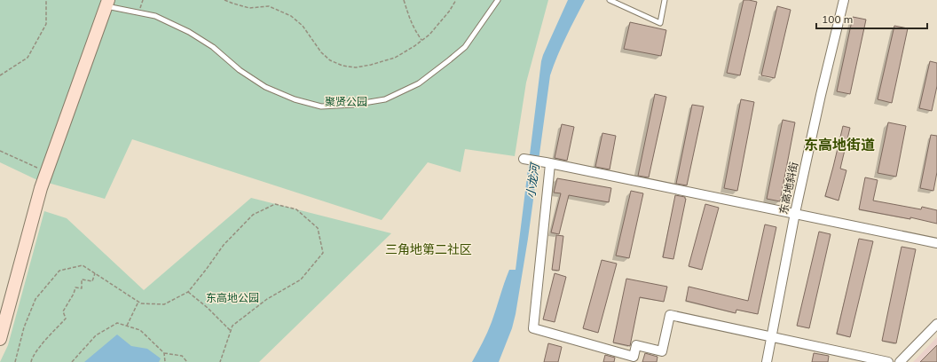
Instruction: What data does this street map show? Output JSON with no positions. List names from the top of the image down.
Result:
{
  "streets": {
    "street": ["东高地斜街"]
  },
  "districts": ["东高地街道", "三角地第二社区"],
  "water": ["小龙河"],
  "parks": ["聚贤公园", "东高地公园"],
  "scale_bar": "100 m"
}
